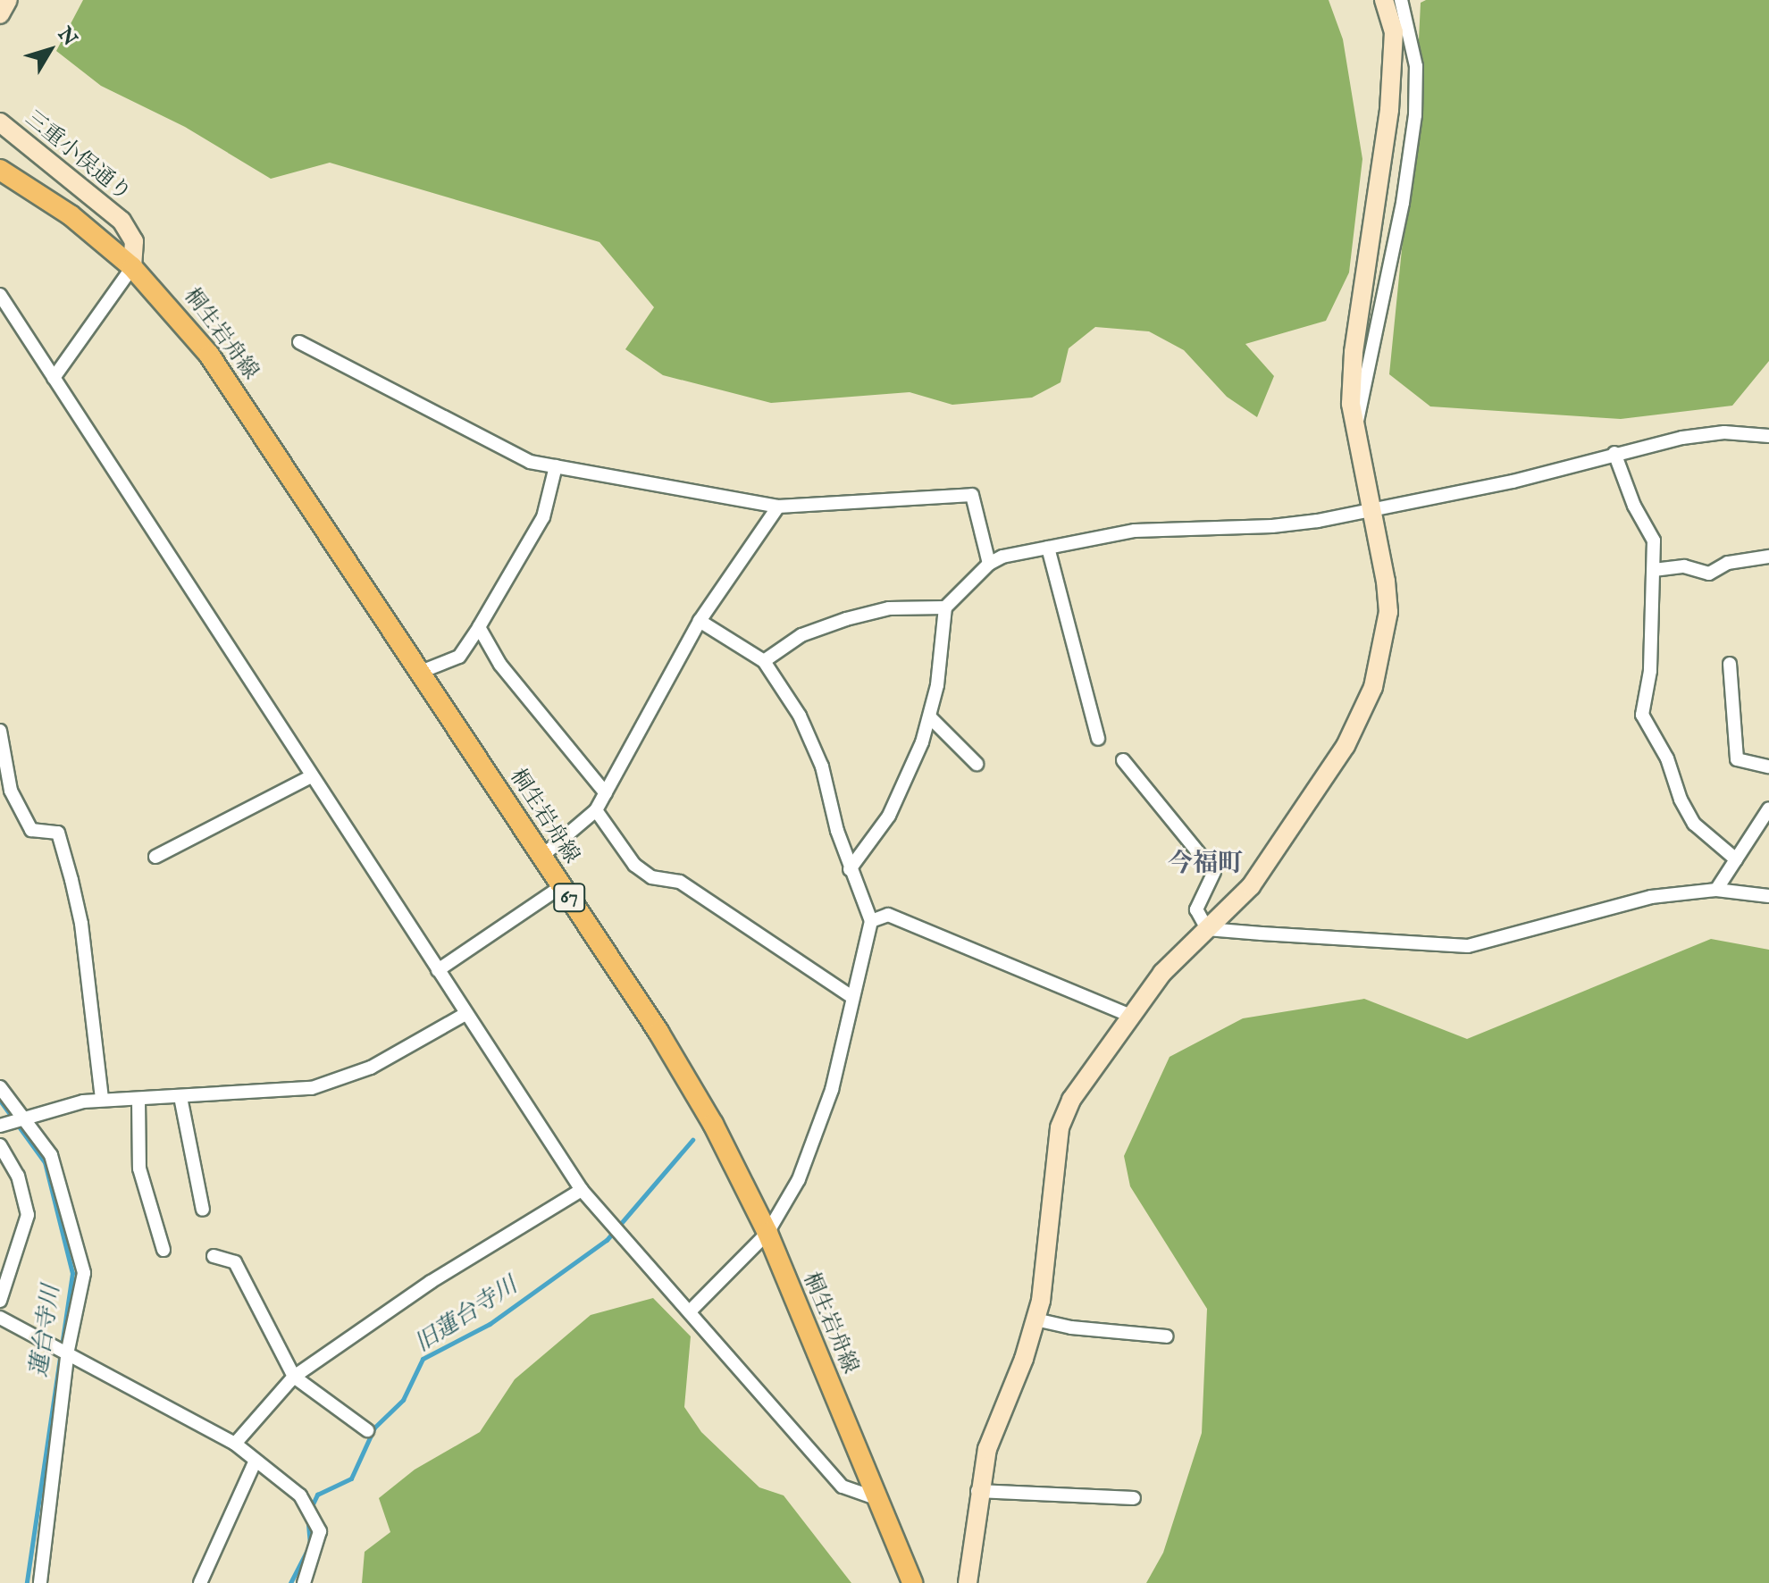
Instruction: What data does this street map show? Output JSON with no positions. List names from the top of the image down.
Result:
{
  "streets": {
    "main road": ["桐生岩舟線", "67"],
    "street": ["三重小俣通り"]
  },
  "crossings": [
    ["三重小俣通り", "桐生岩舟線"]
  ],
  "districts": ["今福町"],
  "water": ["旧蓮台寺川", "蓮台寺川"],
  "north": "top right"
}
